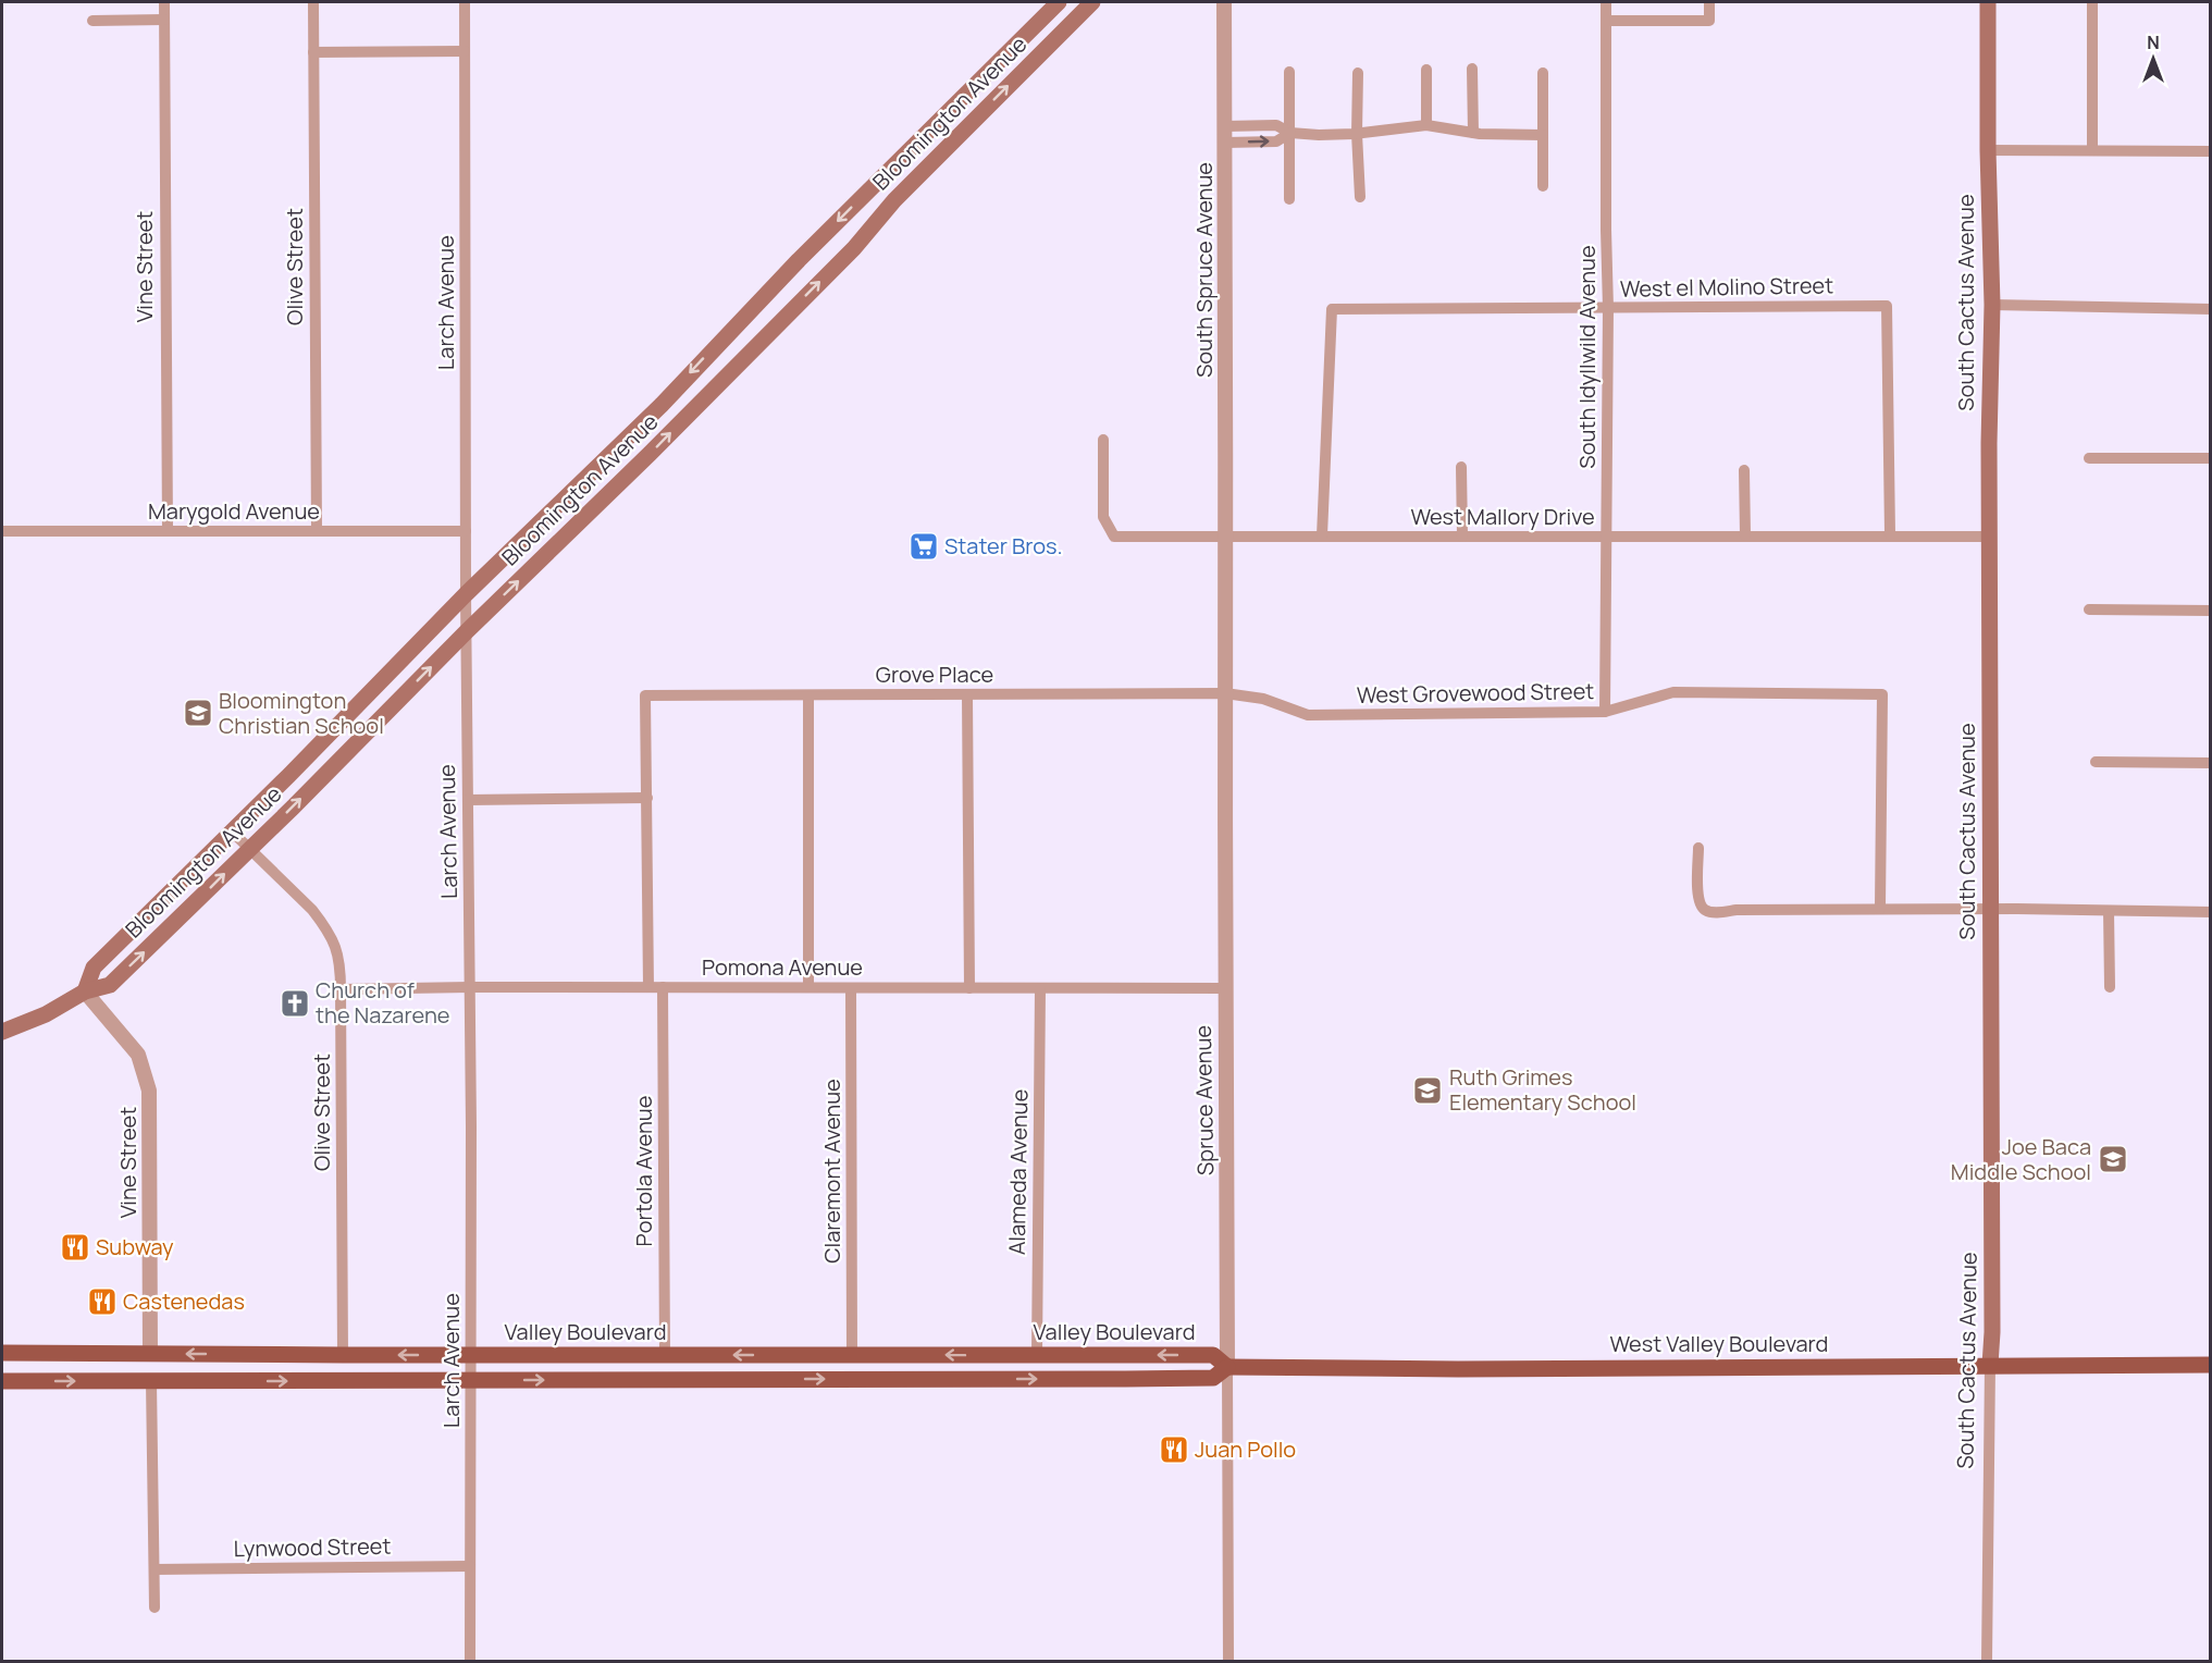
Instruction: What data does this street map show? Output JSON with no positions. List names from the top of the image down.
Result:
{
  "streets": {
    "main road": [
      "Bloomington Avenue",
      "South Cactus Avenue",
      "Valley Boulevard",
      "West Valley Boulevard"
    ],
    "street": [
      "Vine Street",
      "Olive Street",
      "South Spruce Avenue",
      "West el Molino Street",
      "Larch Avenue",
      "South Idyllwild Avenue",
      "Marygold Avenue",
      "West Mallory Drive",
      "Grove Place",
      "West Grovewood Street",
      "Pomona Avenue",
      "Spruce Avenue",
      "Portola Avenue",
      "Claremont Avenue",
      "Alameda Avenue",
      "Lynwood Street"
    ]
  },
  "crossings": [
    ["Bloomington Avenue", "Vine Street"],
    ["Bloomington Avenue", "Olive Street"],
    ["Bloomington Avenue", "Larch Avenue"],
    ["Vine Street", "Marygold Avenue"],
    ["Vine Street", "Valley Boulevard"],
    ["Olive Street", "Marygold Avenue"],
    ["Olive Street", "Pomona Avenue"],
    ["Olive Street", "Valley Boulevard"],
    ["South Spruce Avenue", "West Mallory Drive"],
    ["South Spruce Avenue", "Spruce Avenue"],
    ["West el Molino Street", "South Idyllwild Avenue"],
    ["West el Molino Street", "West Mallory Drive"],
    ["Larch Avenue", "Marygold Avenue"],
    ["Larch Avenue", "Pomona Avenue"],
    ["Larch Avenue", "Valley Boulevard"],
    ["Larch Avenue", "Lynwood Street"],
    ["South Cactus Avenue", "West Mallory Drive"],
    ["South Cactus Avenue", "West Valley Boulevard"],
    ["South Idyllwild Avenue", "West Mallory Drive"],
    ["South Idyllwild Avenue", "West Grovewood Street"],
    ["West Mallory Drive", "Spruce Avenue"],
    ["Grove Place", "West Grovewood Street"],
    ["Grove Place", "Spruce Avenue"],
    ["West Grovewood Street", "Spruce Avenue"],
    ["Pomona Avenue", "Spruce Avenue"],
    ["Pomona Avenue", "Portola Avenue"],
    ["Pomona Avenue", "Claremont Avenue"],
    ["Pomona Avenue", "Alameda Avenue"],
    ["Spruce Avenue", "Valley Boulevard"],
    ["Spruce Avenue", "West Valley Boulevard"],
    ["Portola Avenue", "Valley Boulevard"],
    ["Claremont Avenue", "Valley Boulevard"],
    ["Alameda Avenue", "Valley Boulevard"],
    ["Valley Boulevard", "West Valley Boulevard"]
  ],
  "places": {
    "supermarket": ["Stater Bros."],
    "school or university": ["Bloomington Christian School", "Ruth Grimes Elementary School", "Joe Baca Middle School"],
    "church": ["Church of the Nazarene"],
    "restaurant": ["Subway", "Castenedas", "Juan Pollo"]
  },
  "north": "top"
}
